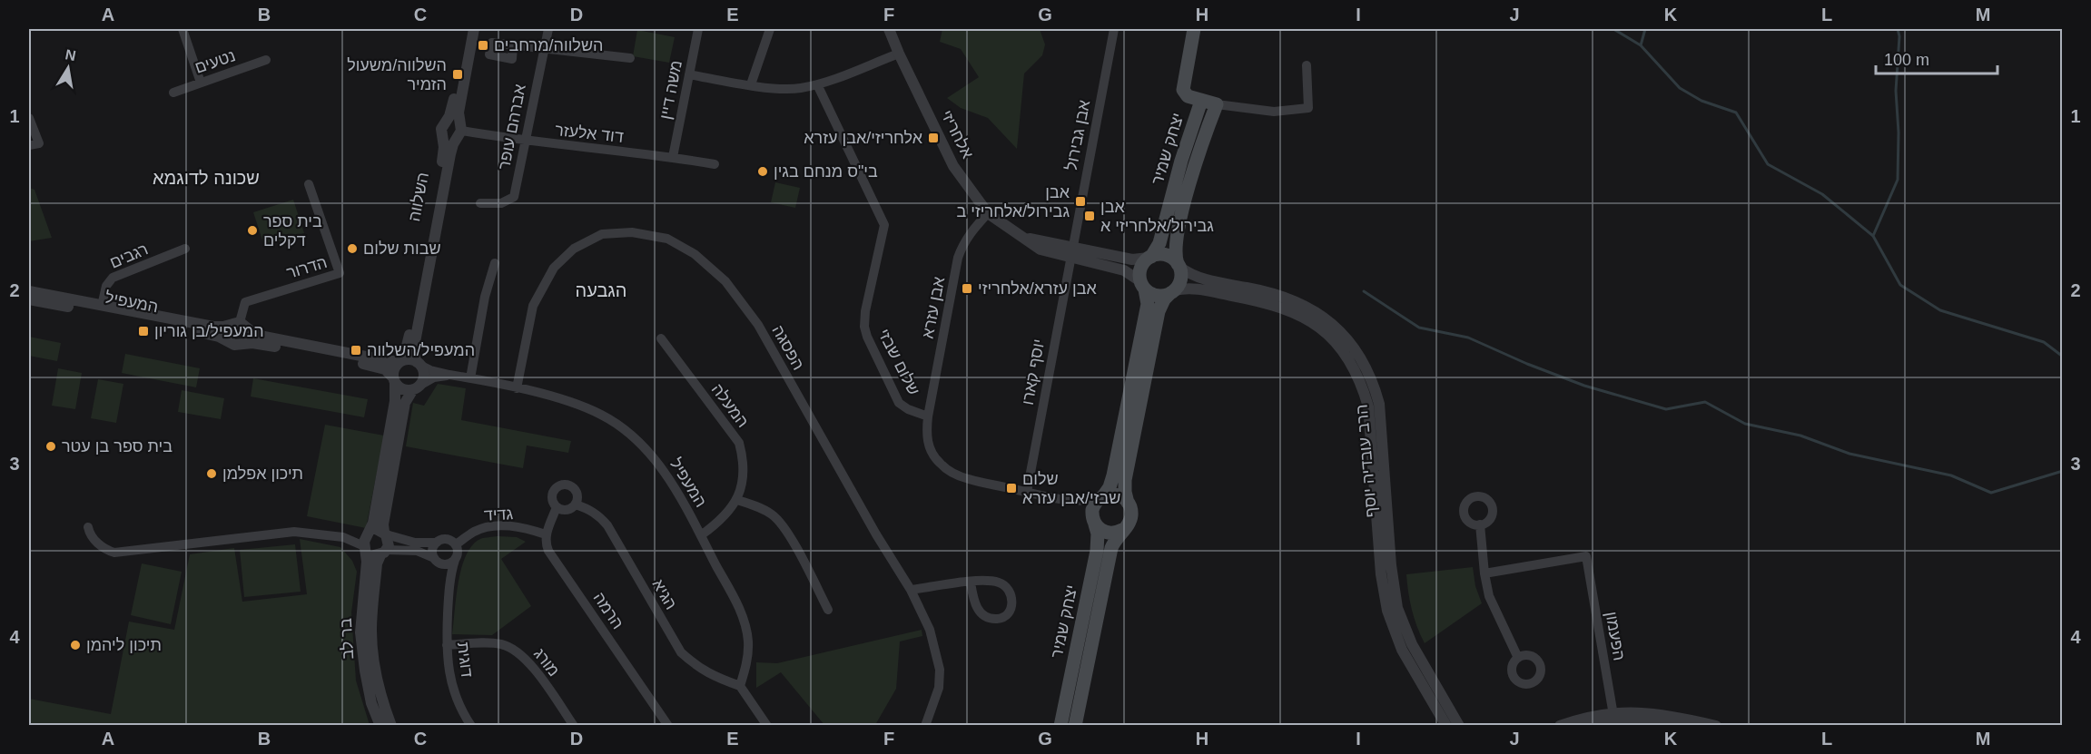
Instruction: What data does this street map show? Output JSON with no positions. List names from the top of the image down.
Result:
{
  "streets": {
    "main road": ["יצחק שמיר"],
    "street": [
      "נטעים",
      "משה דיין",
      "אברהם עופר",
      "דוד אלעזר",
      "אלחריזי",
      "אבן גבירול",
      "השלווה",
      "רגבים",
      "הדרור",
      "המעפיל",
      "אבן עזרא",
      "הפסגה",
      "שלום שבזי",
      "יוסף קארו",
      "המעלה",
      "הרב עובדיה יוסף",
      "גדיד",
      "הגיא",
      "הרמה",
      "הפעמון",
      "בר לב",
      "דוגית",
      "מורג"
    ]
  },
  "crossings": [
    ["משה דיין", "דוד אלעזר"],
    ["אברהם עופר", "דוד אלעזר"],
    ["דוד אלעזר", "השלווה"],
    ["אלחריזי", "אבן גבירול"],
    ["אלחריזי", "יצחק שמיר"],
    ["אלחריזי", "אבן עזרא"],
    ["אלחריזי", "יוסף קארו"],
    ["אלחריזי", "הרב עובדיה יוסף"],
    ["אבן גבירול", "יוסף קארו"],
    ["יצחק שמיר", "הרב עובדיה יוסף"],
    ["השלווה", "המעפיל"],
    ["רגבים", "המעפיל"],
    ["הדרור", "המעפיל"],
    ["המעפיל", "הפסגה"],
    ["המעפיל", "המעלה"],
    ["המעפיל", "הגיא"],
    ["אבן עזרא", "שלום שבזי"],
    ["גדיד", "הרמה"],
    ["גדיד", "דוגית"],
    ["דוגית", "מורג"]
  ],
  "districts": ["שכונה לדוגמא", "הגבעה"],
  "places": {
    "transit": [
      "השלווה/מרחבים",
      "השלווה/משעול הזמיר",
      "אלחריזי/אבן עזרא",
      "אבן גבירול/אלחריזי ב",
      "אבן גבירול/אלחריזי א",
      "אבן עזרא/אלחריזי",
      "המעפיל/בן גוריון",
      "המעפיל/השלווה",
      "שלום שבזי/אבן עזרא"
    ],
    "other": [
      "בי\"ס מנחם בגין",
      "בית ספר דקלים",
      "שבות שלום",
      "בית ספר בן עטר",
      "תיכון אפלמן",
      "תיכון ליהמן"
    ]
  },
  "scale_bar": "100 m",
  "north": "top",
  "grid": {
    "columns": [
      "A",
      "B",
      "C",
      "D",
      "E",
      "F",
      "G",
      "H",
      "I",
      "J",
      "K",
      "L",
      "M"
    ],
    "rows": [
      "1",
      "2",
      "3",
      "4"
    ]
  }
}
